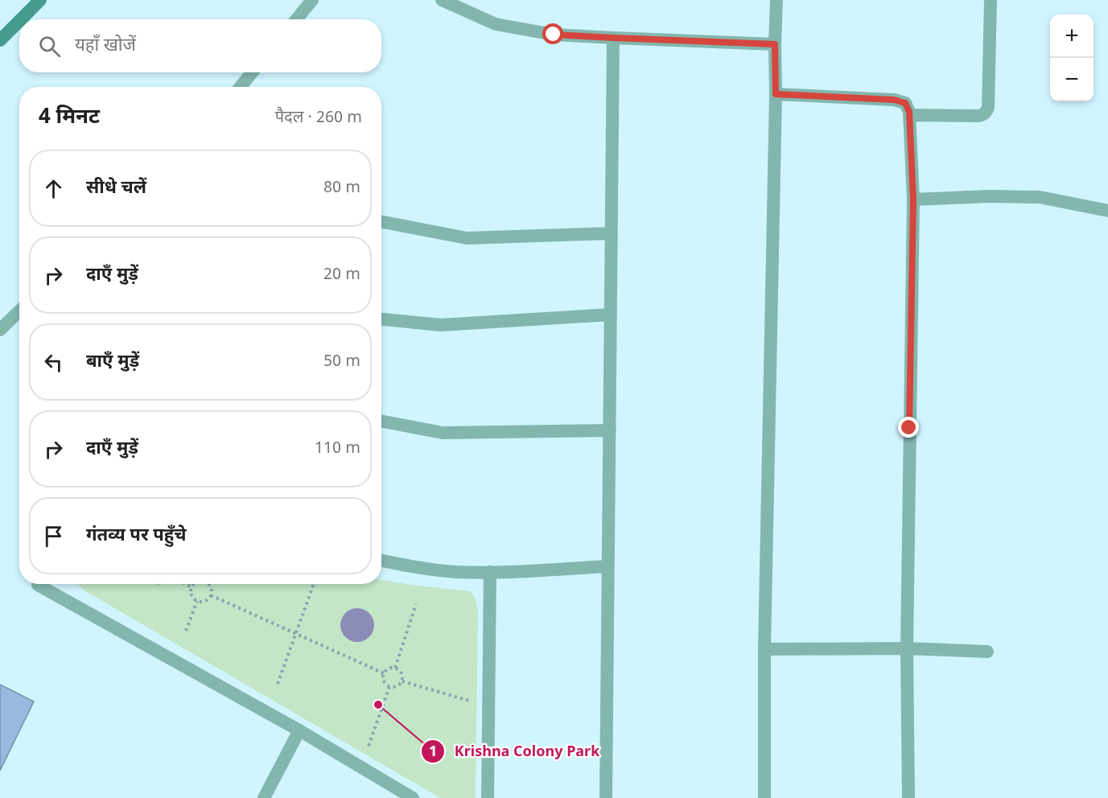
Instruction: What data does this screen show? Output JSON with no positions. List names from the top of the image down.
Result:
{
  "places": ["Krishna Colony Park"],
  "page": {
    "map_buttons": ["+", "−"],
    "search": "यहाँ खोजें",
    "heading": ["4 मिनट", "पैदल · 260 m"],
    "list": [
      ["सीधे चलें", "80 m"],
      ["दाएँ मुड़ें", "20 m"],
      ["बाएँ मुड़ें", "50 m"],
      ["दाएँ मुड़ें", "110 m"],
      "गंतव्य पर पहुँचे"
    ]
  }
}
